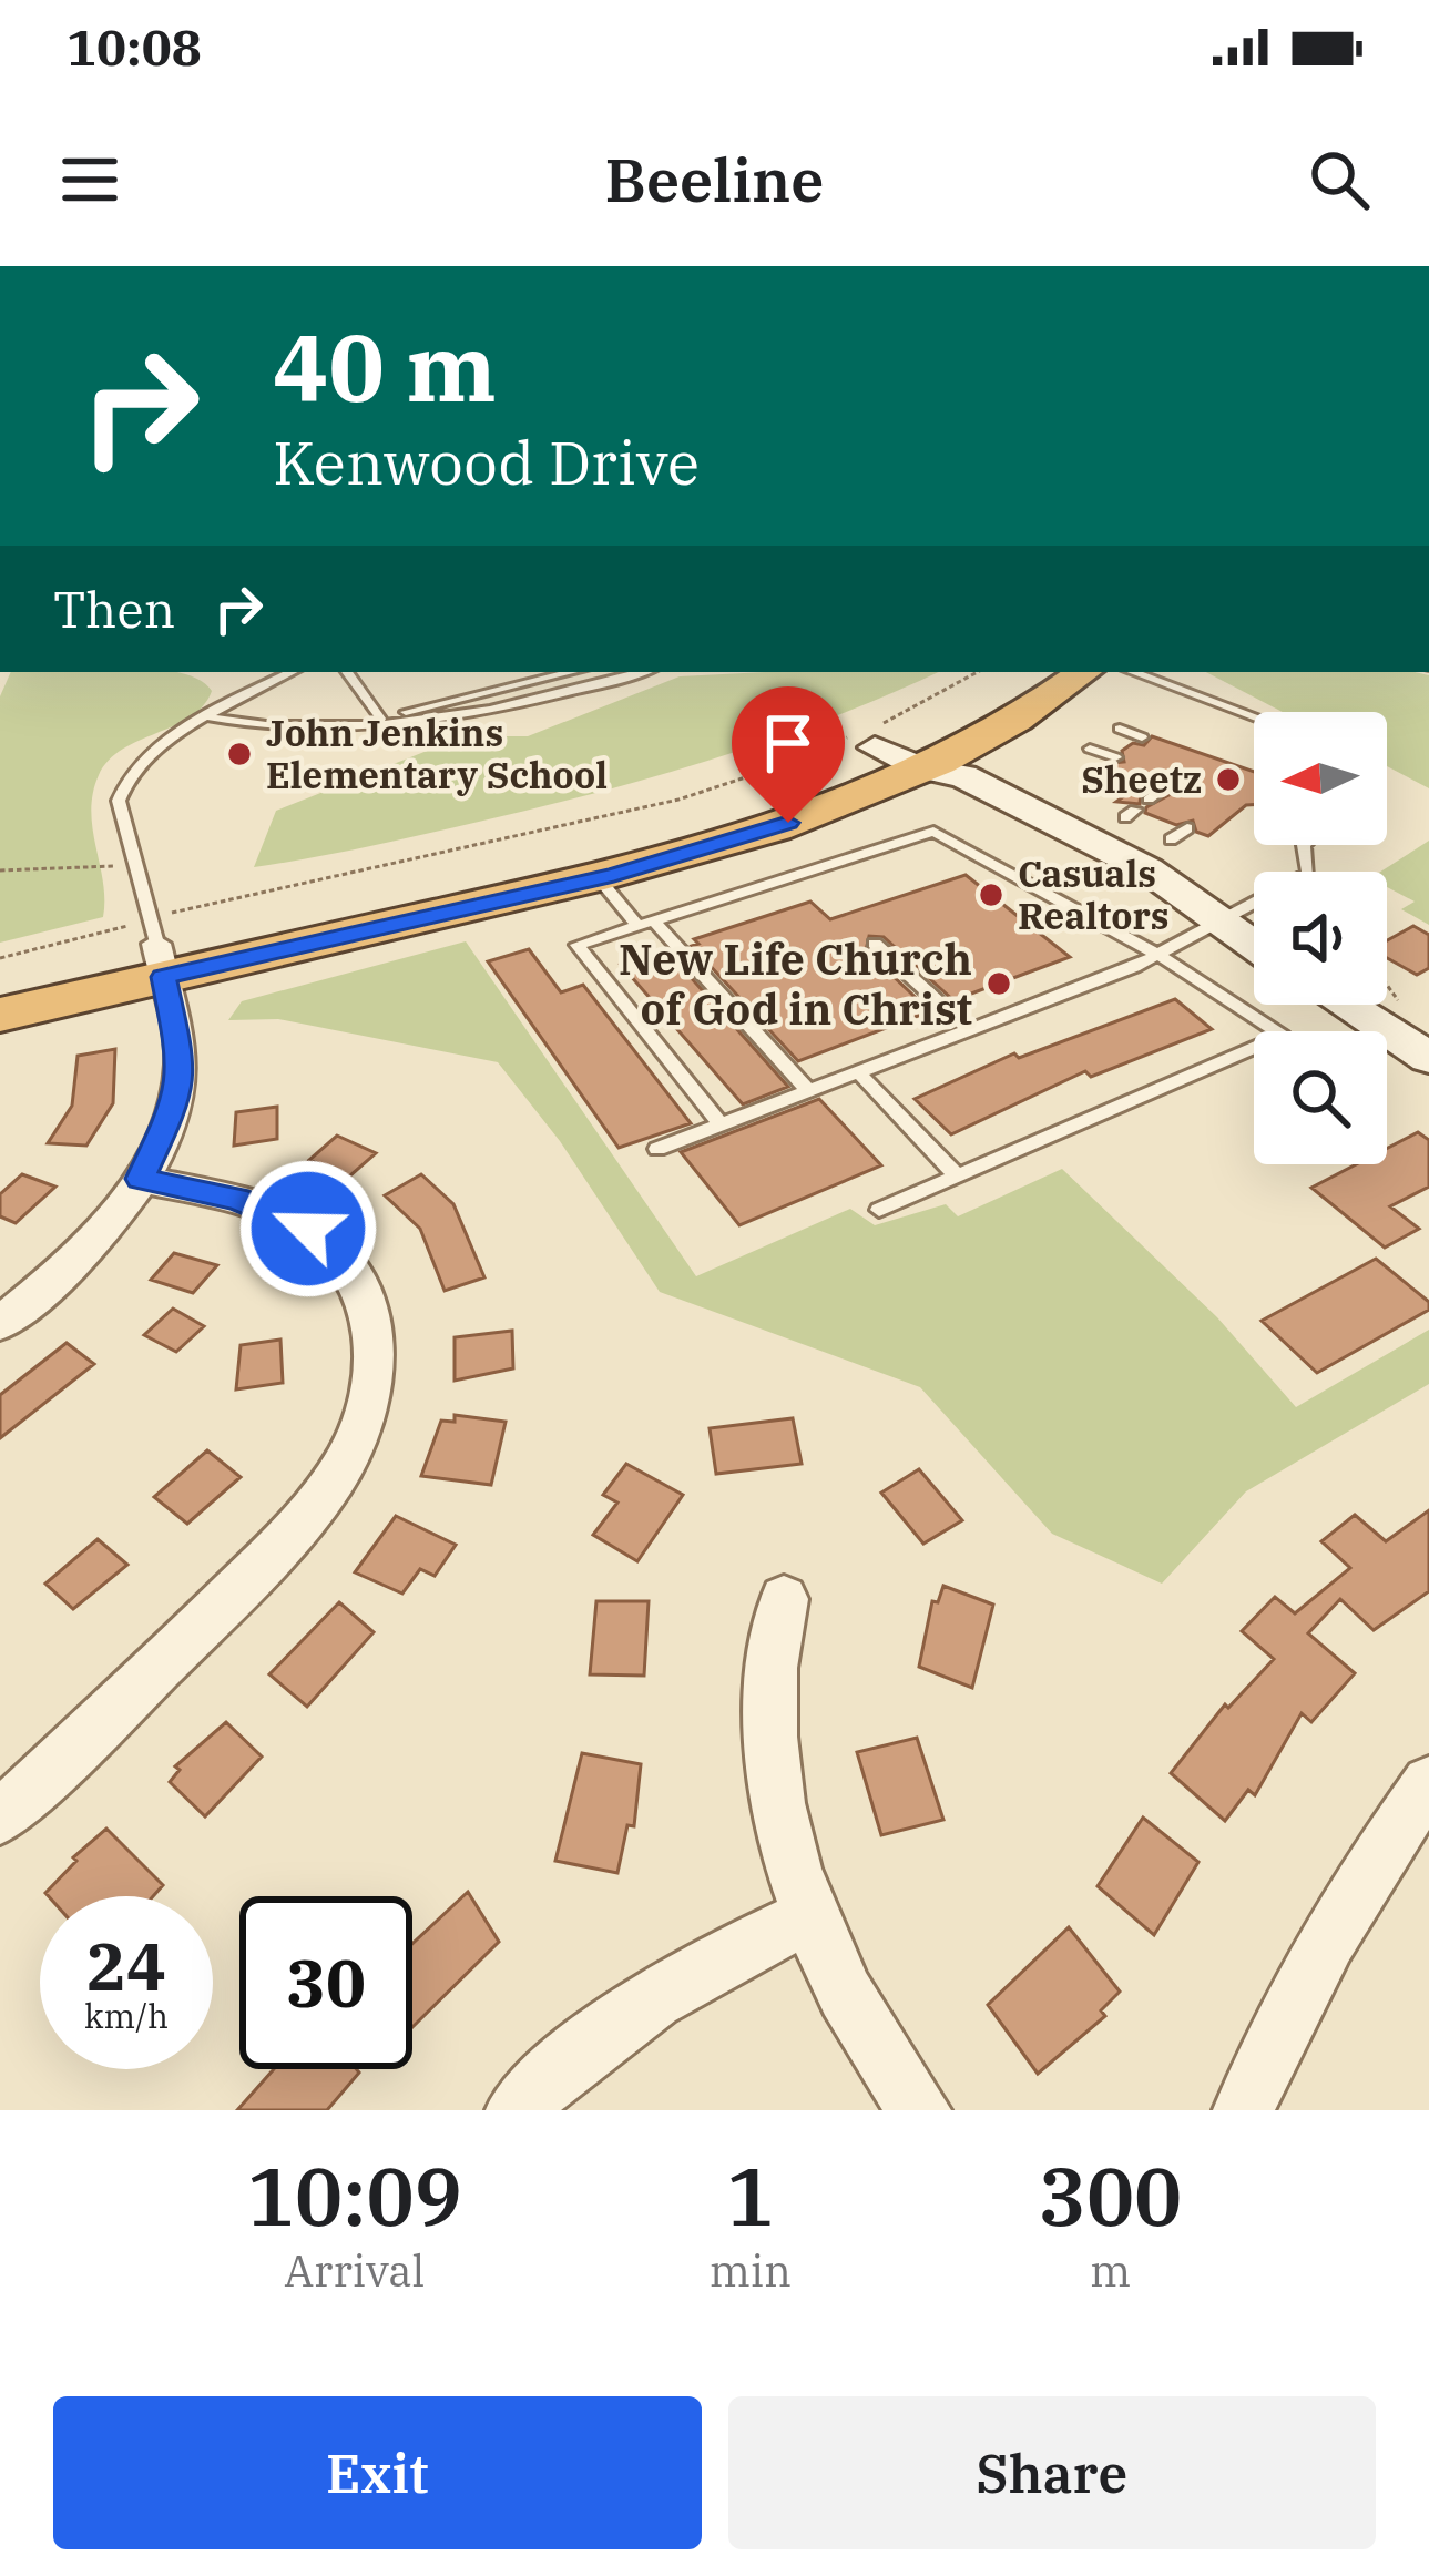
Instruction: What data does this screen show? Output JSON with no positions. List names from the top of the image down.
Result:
{
  "places": [
    "John Jenkins Elementary School",
    "Sheetz",
    "Casuals Realtors",
    "New Life Church of God in Christ"
  ],
  "north": "left",
  "page": {
    "status": "10:08",
    "header": "Beeline",
    "turn": ["40 m", "Kenwood Drive"],
    "then": "Then",
    "speed": "24 km/h",
    "limit": "30",
    "eta": [
      "10:09",
      "Arrival",
      "1",
      "min",
      "300",
      "m"
    ],
    "buttons": ["Exit", "Share"]
  }
}
